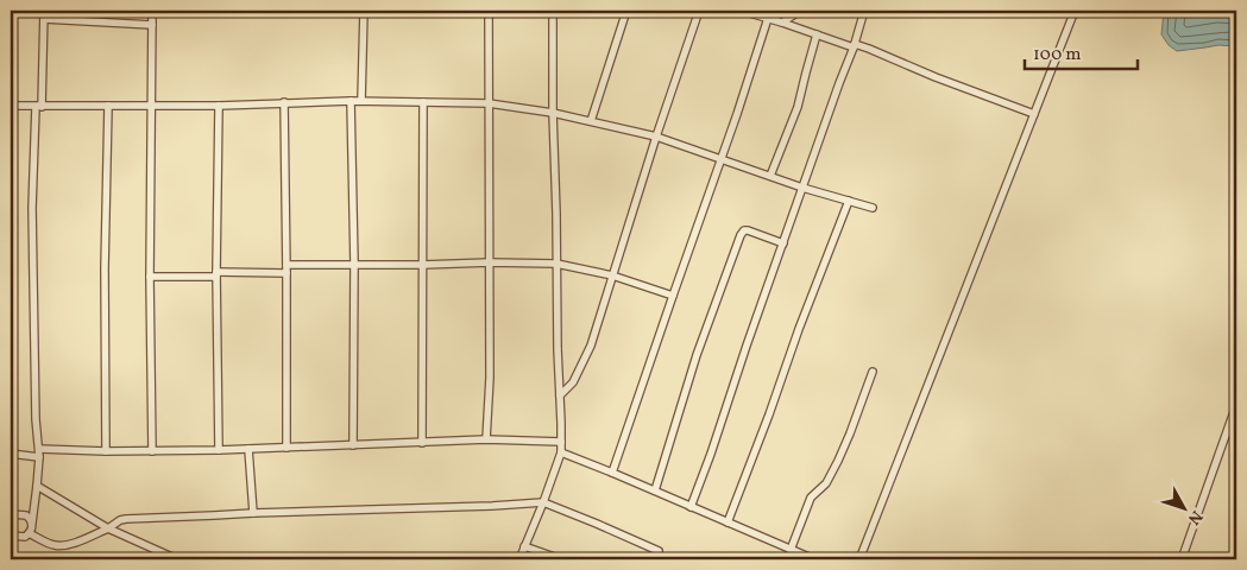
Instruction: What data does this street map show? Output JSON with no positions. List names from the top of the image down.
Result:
{
  "scale_bar": "100 m",
  "north": "bottom right"
}
